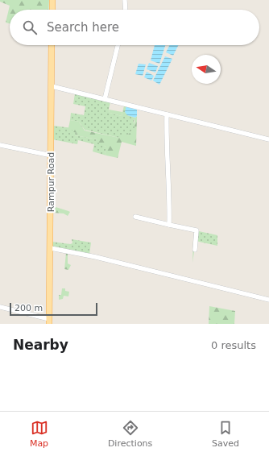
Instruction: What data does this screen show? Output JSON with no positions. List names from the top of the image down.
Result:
{
  "streets": {
    "main road": ["Rampur Road"]
  },
  "scale_bar": "200 m",
  "north": "left",
  "page": {
    "search": "Search here",
    "scale": "200 m",
    "heading": ["Nearby", "0 results"],
    "nav": ["Map", "Directions", "Saved"]
  }
}
